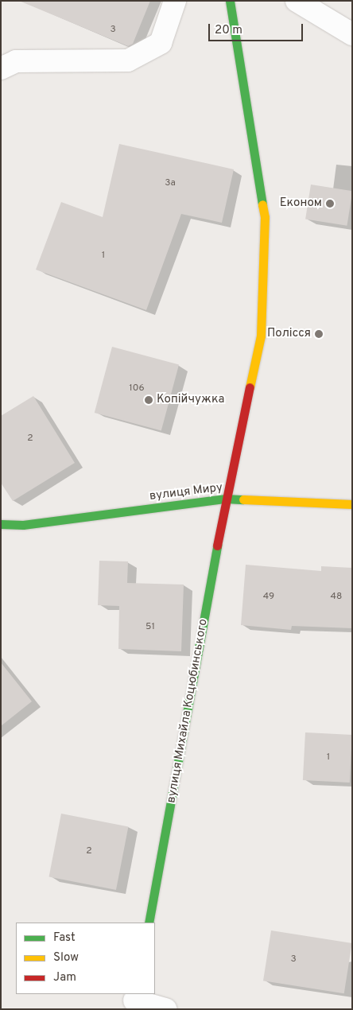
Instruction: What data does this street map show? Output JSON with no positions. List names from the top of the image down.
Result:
{
  "streets": {
    "street": ["вулиця Миру", "вулиця Михайла Коцюбинського"]
  },
  "crossings": [
    ["вулиця Миру", "вулиця Михайла Коцюбинського"]
  ],
  "places": ["Економ", "Полісся", "Копійчужка"],
  "house_numbers": [
    "3",
    "3а",
    "1",
    "106",
    "2",
    "49",
    "48",
    "51",
    "1",
    "2",
    "3"
  ],
  "legend": ["Fast", "Slow", "Jam"],
  "scale_bar": "20 m"
}
